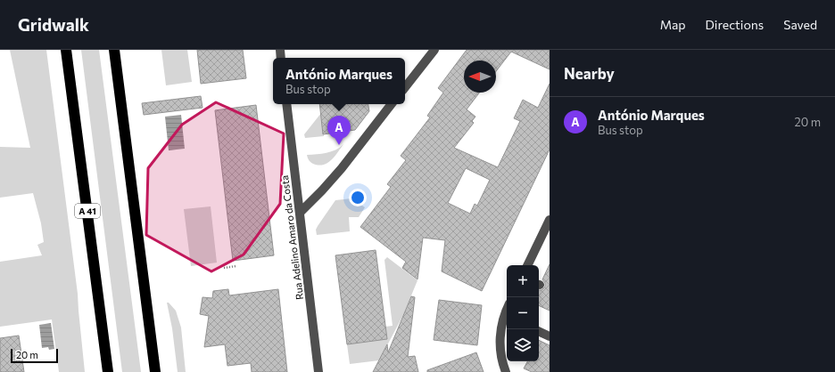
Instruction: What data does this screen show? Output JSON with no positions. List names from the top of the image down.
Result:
{
  "streets": {
    "highway": ["A 41"],
    "street": ["Rua Adelino Amaro da Costa"]
  },
  "scale_bar": "20 m",
  "north": "left",
  "page": {
    "header": "Gridwalk",
    "nav": ["Map", "Directions", "Saved"],
    "heading": "Nearby",
    "popup": ["António Marques", "Bus stop"],
    "list": [
      {
        "mark": "A",
        "name": "António Marques",
        "note": "Bus stop",
        "value": "20 m"
      }
    ],
    "pins": "A",
    "map_buttons": ["+", "−"],
    "scale": "20 m"
  }
}
